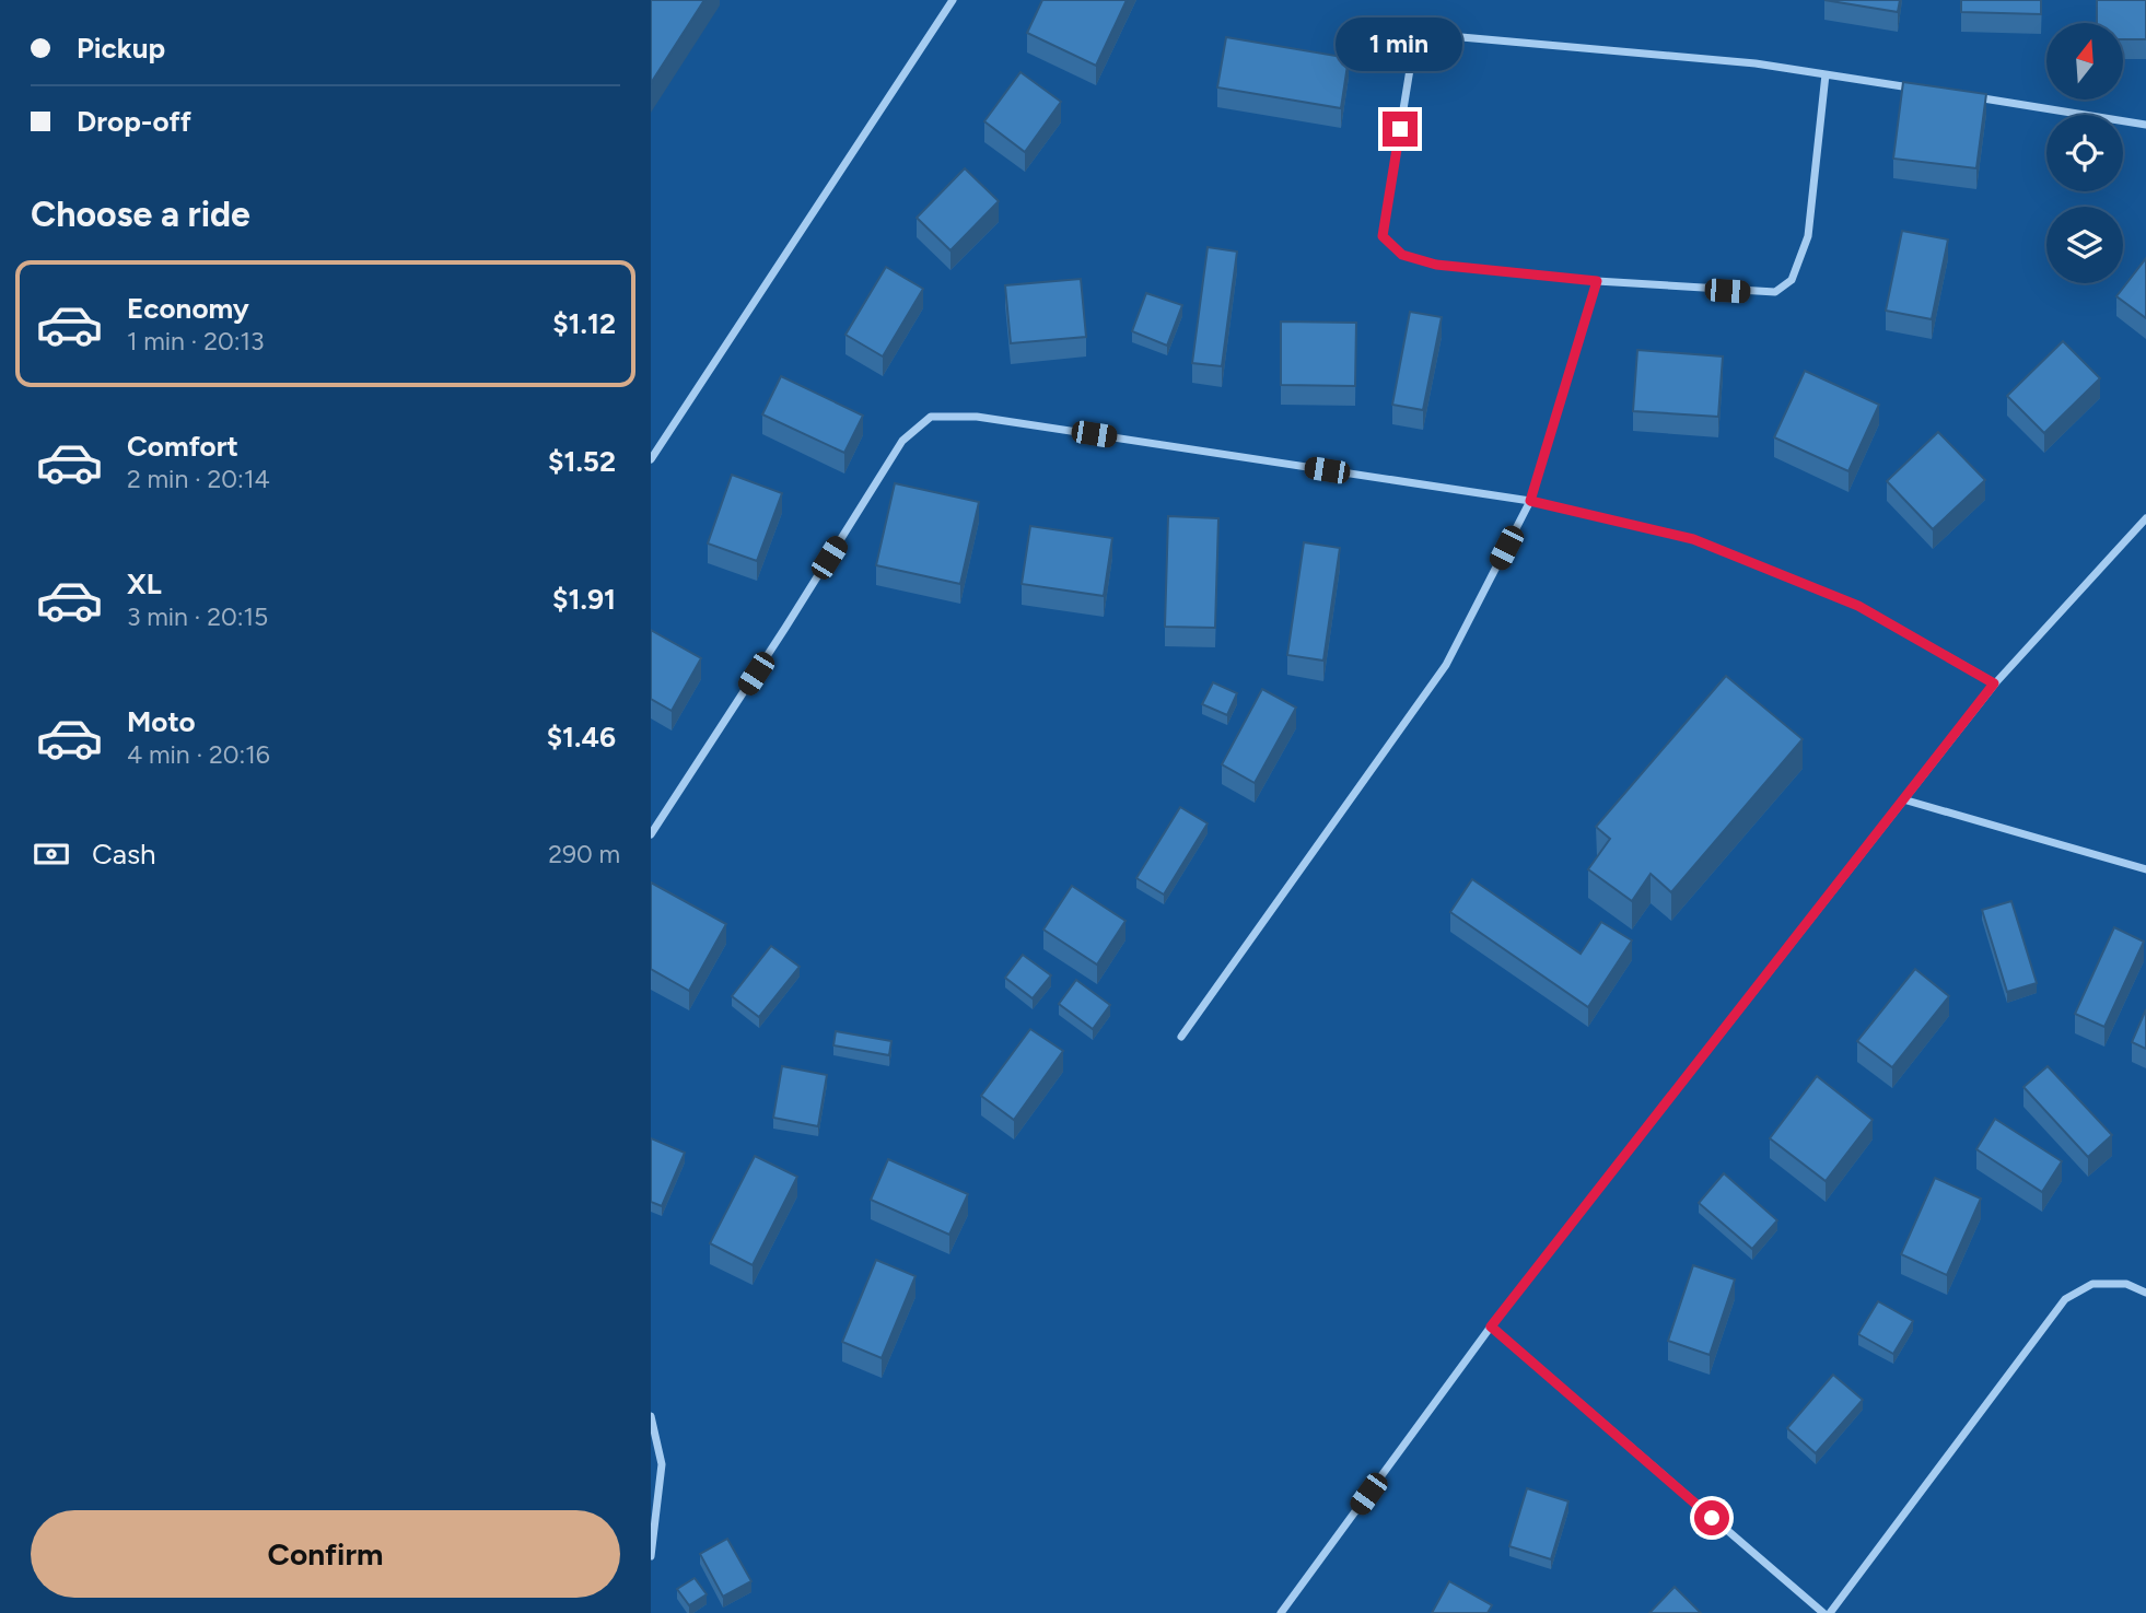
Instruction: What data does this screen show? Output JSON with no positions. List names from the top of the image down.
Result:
{
  "north": "top",
  "page": {
    "banner": ["Pickup", "Drop-off"],
    "bubble": "1 min",
    "heading": "Choose a ride",
    "list": [
      {
        "name": "Economy",
        "note": "1 min · 20:13",
        "value": "$1.12"
      },
      {
        "name": "Comfort",
        "note": "2 min · 20:14",
        "value": "$1.52"
      },
      {
        "name": "XL",
        "note": "3 min · 20:15",
        "value": "$1.91"
      },
      {
        "name": "Moto",
        "note": "4 min · 20:16",
        "value": "$1.46"
      }
    ],
    "pay": ["Cash", "290 m"],
    "buttons": "Confirm"
  }
}
